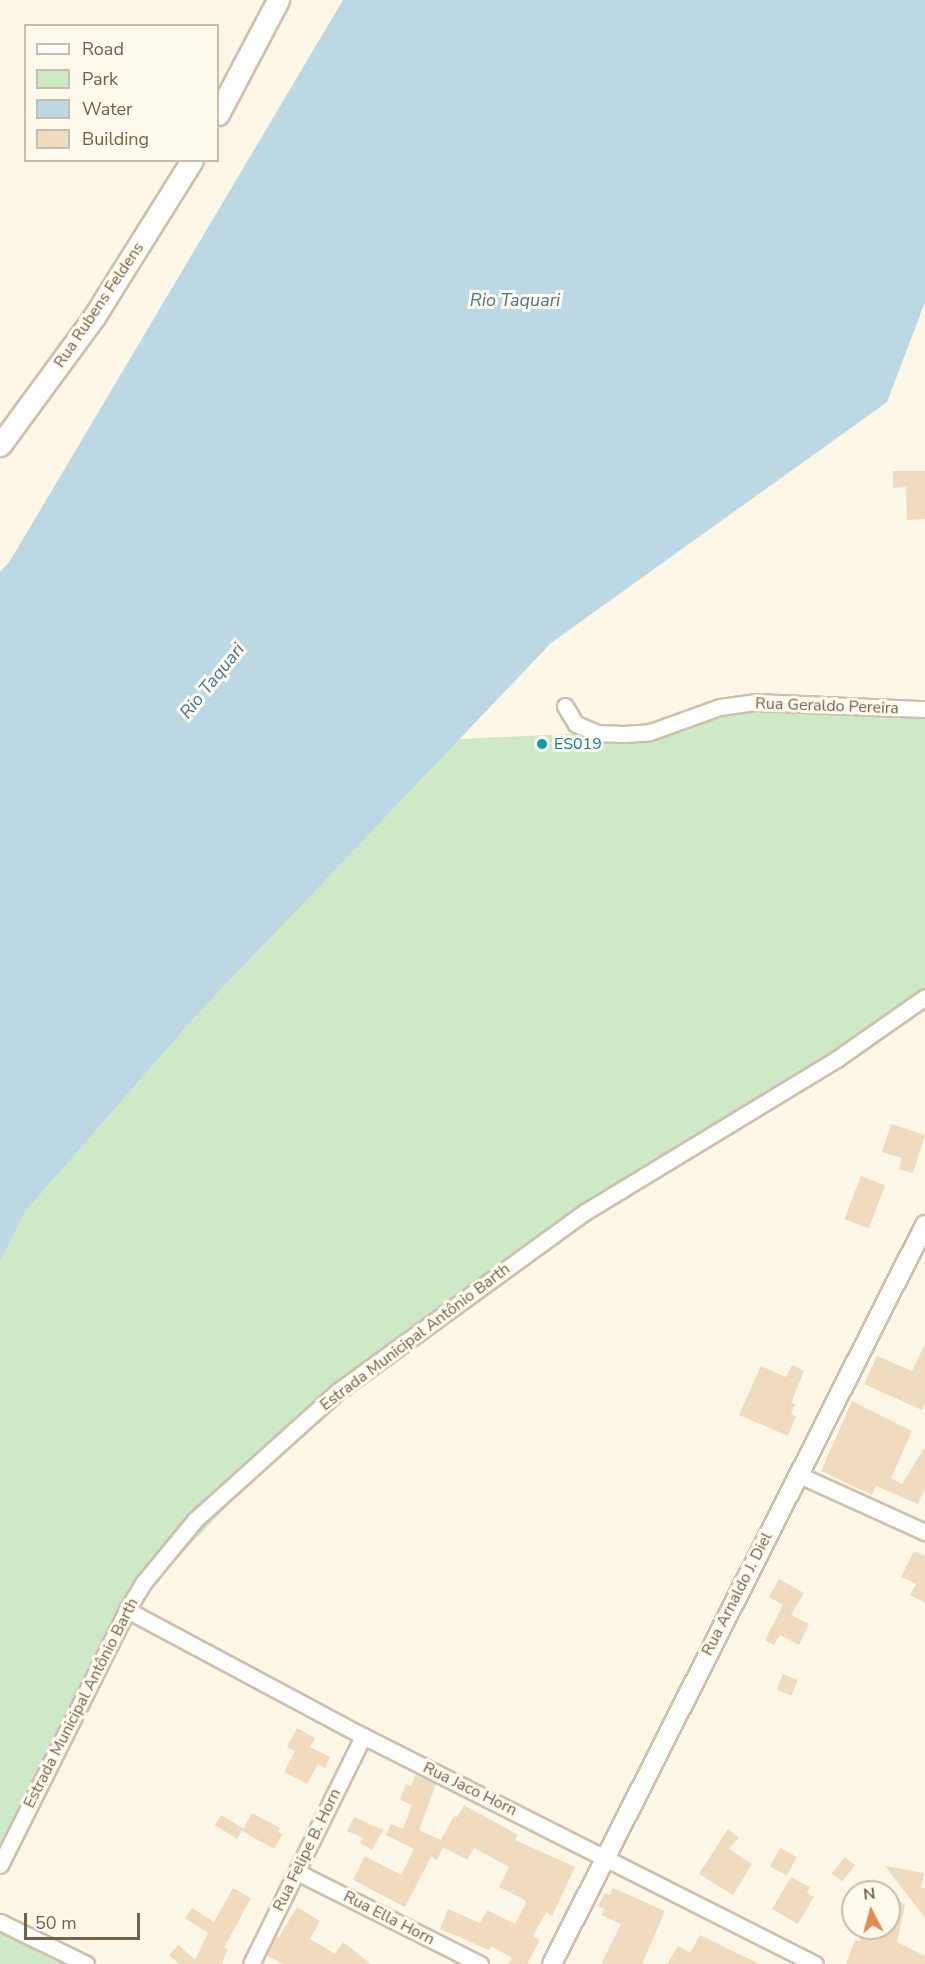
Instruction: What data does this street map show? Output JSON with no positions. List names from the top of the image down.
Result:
{
  "streets": {
    "main road": ["Rua Rubens Feldens"],
    "street": [
      "Rua Geraldo Pereira",
      "Estrada Municipal Antônio Barth",
      "Rua Arnaldo J. Diel",
      "Rua Jaco Horn",
      "Rua Felipe B. Horn",
      "Rua Ella Horn"
    ]
  },
  "crossings": [
    ["Estrada Municipal Antônio Barth", "Rua Jaco Horn"],
    ["Rua Arnaldo J. Diel", "Rua Jaco Horn"],
    ["Rua Jaco Horn", "Rua Felipe B. Horn"],
    ["Rua Felipe B. Horn", "Rua Ella Horn"]
  ],
  "water": ["Rio Taquari"],
  "places": ["ES019"],
  "legend": [
    "Road",
    "Park",
    "Water",
    "Building"
  ],
  "scale_bar": "50 m",
  "north": "top"
}
